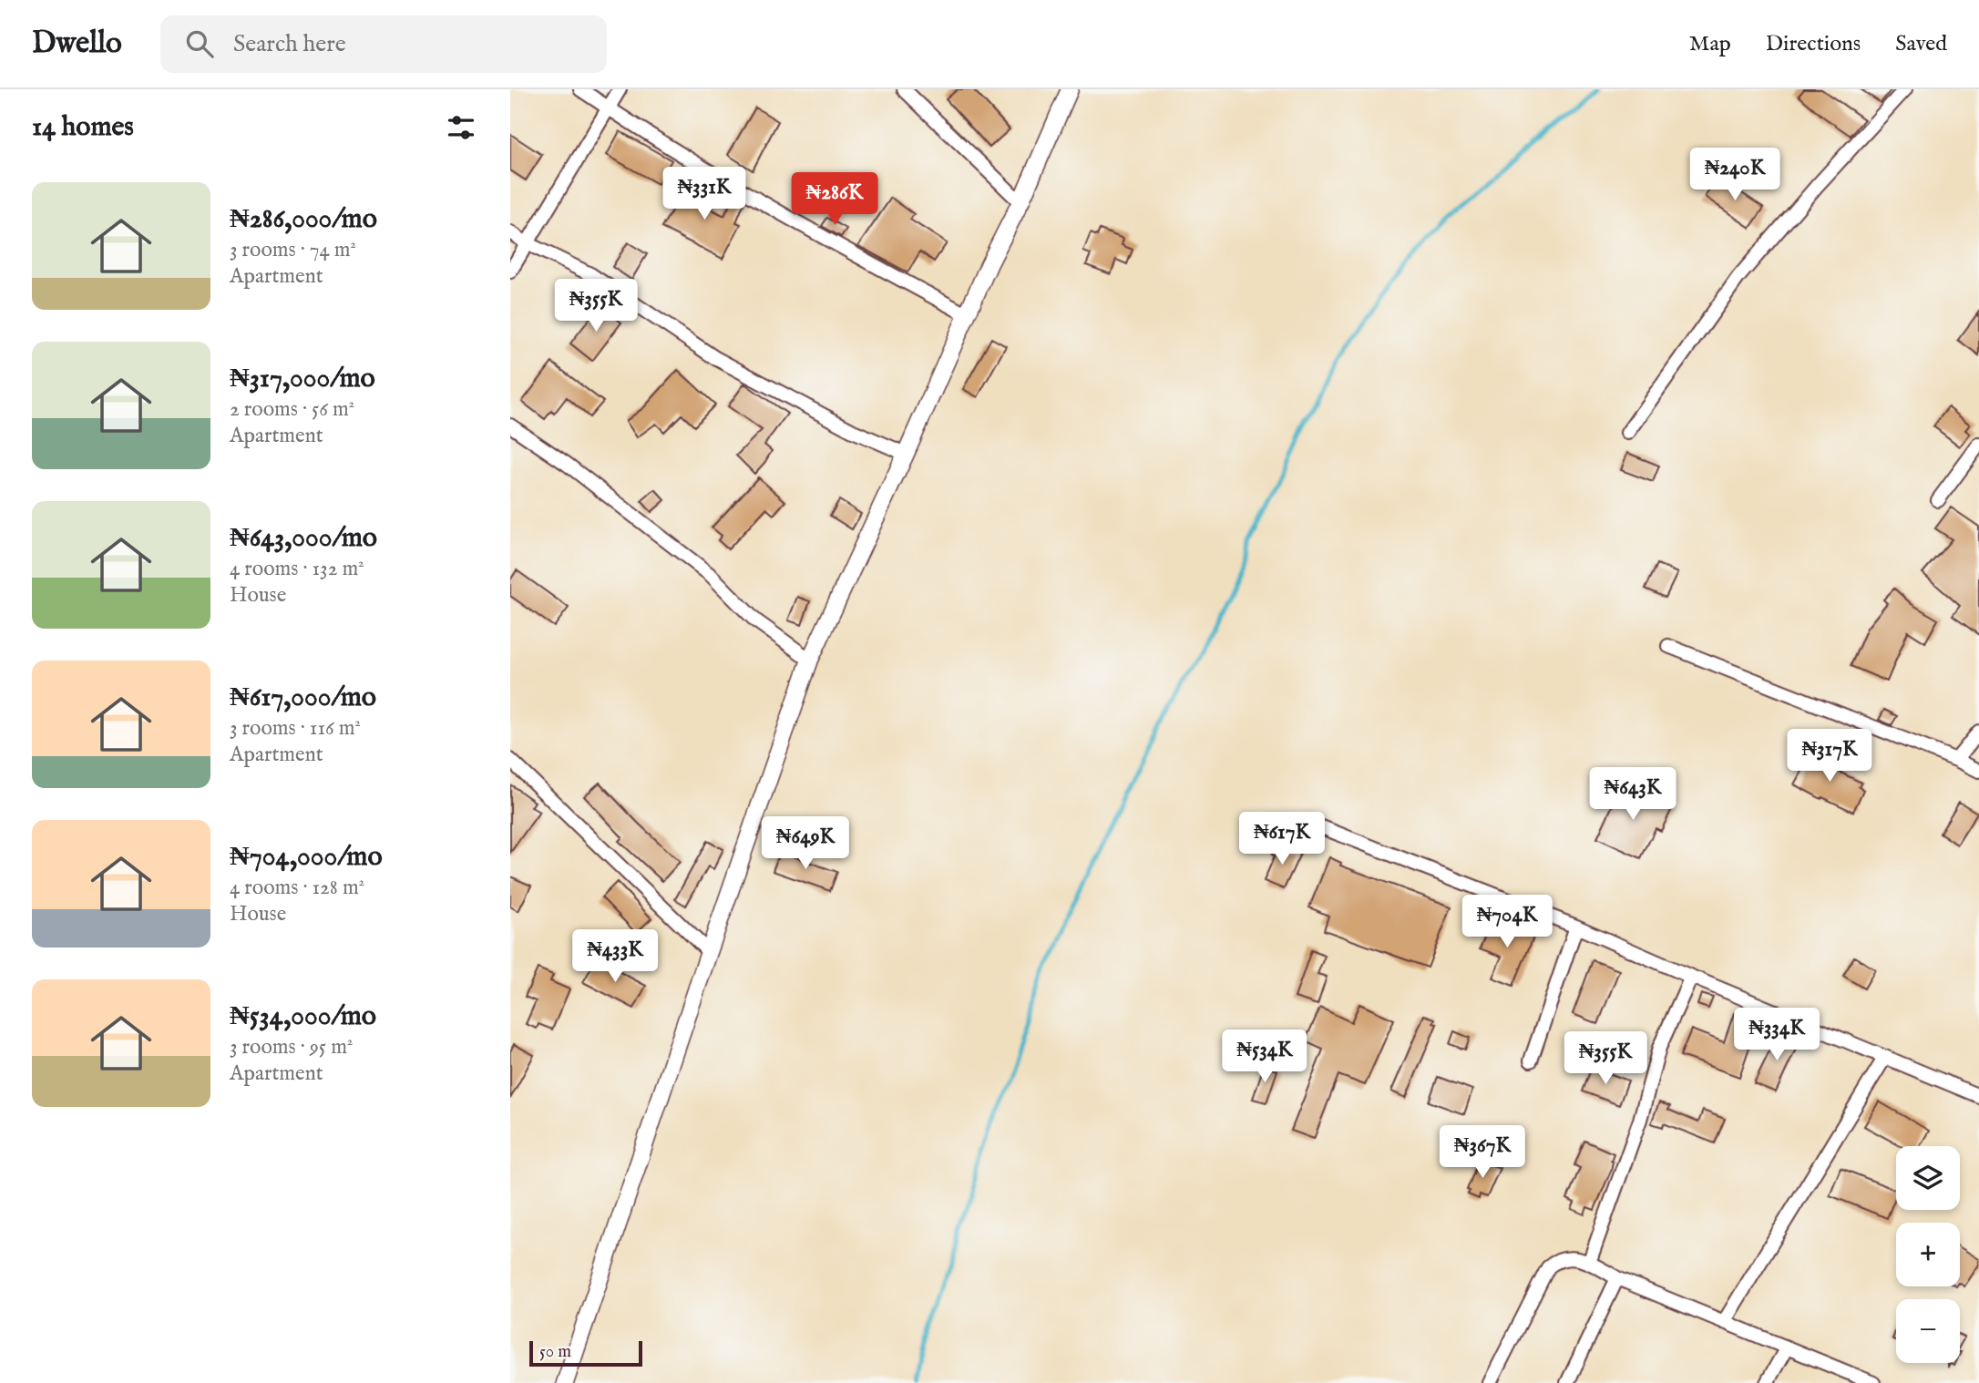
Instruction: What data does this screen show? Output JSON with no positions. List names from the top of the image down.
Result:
{
  "scale_bar": "50 m",
  "page": {
    "header": "Dwello",
    "search": "Search here",
    "nav": ["Map", "Directions", "Saved"],
    "heading": "14 homes",
    "price": [
      "₦240K",
      "₦331K",
      "₦286K",
      "₦355K",
      "₦317K",
      "₦643K",
      "₦617K",
      "₦649K",
      "₦704K",
      "₦433K",
      "₦334K",
      "₦534K",
      "₦355K",
      "₦367K"
    ],
    "list": [
      {
        "name": "₦286,000/mo",
        "note": "3 rooms · 74 m² · Apartment"
      },
      {
        "name": "₦317,000/mo",
        "note": "2 rooms · 56 m² · Apartment"
      },
      {
        "name": "₦643,000/mo",
        "note": "4 rooms · 132 m² · House"
      },
      {
        "name": "₦617,000/mo",
        "note": "3 rooms · 116 m² · Apartment"
      },
      {
        "name": "₦704,000/mo",
        "note": "4 rooms · 128 m² · House"
      },
      {
        "name": "₦534,000/mo",
        "note": "3 rooms · 95 m² · Apartment"
      }
    ],
    "map_buttons": ["+", "−"],
    "scale": "50 m"
  }
}
